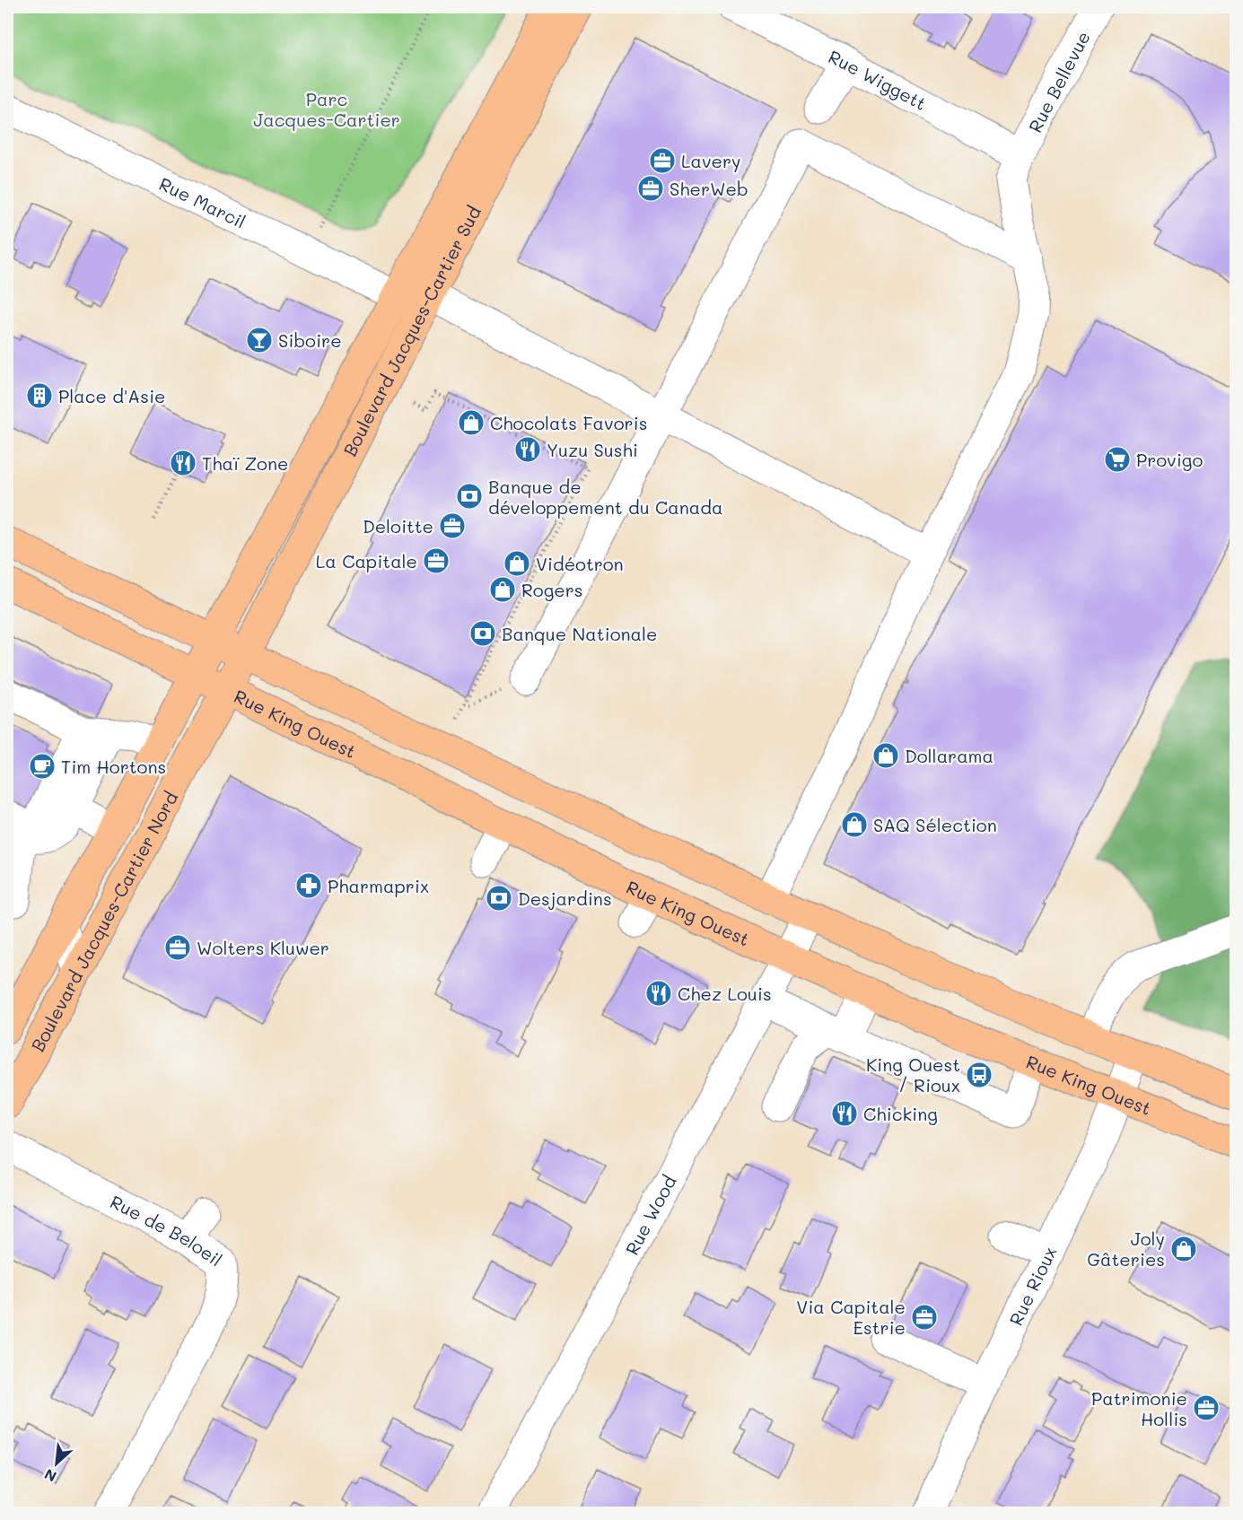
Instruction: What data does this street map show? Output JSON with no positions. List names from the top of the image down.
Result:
{
  "streets": {
    "main road": ["Boulevard Jacques-Cartier Sud", "Rue King Ouest", "Boulevard Jacques-Cartier Nord"],
    "street": [
      "Rue Wiggett",
      "Rue Bellevue",
      "Rue Marcil",
      "Rue Wood",
      "Rue de Beloeil",
      "Rue Rioux"
    ]
  },
  "crossings": [
    ["Rue Wiggett", "Rue Bellevue"],
    ["Rue Marcil", "Boulevard Jacques-Cartier Sud"],
    ["Boulevard Jacques-Cartier Sud", "Boulevard Jacques-Cartier Nord"],
    ["Rue King Ouest", "Boulevard Jacques-Cartier Nord"],
    ["Rue King Ouest", "Rue Wood"],
    ["Rue King Ouest", "Rue Rioux"]
  ],
  "parks": ["Parc Jacques-Cartier"],
  "places": {
    "office": [
      "Lavery",
      "SherWeb",
      "Deloitte",
      "La Capitale",
      "Wolters Kluwer",
      "Via Capitale Estrie",
      "Patrimonie Hollis"
    ],
    "bar": ["Siboire"],
    "building": ["Place d'Asie"],
    "shop": [
      "Chocolats Favoris",
      "Vidéotron",
      "Rogers",
      "Dollarama",
      "SAQ Sélection",
      "Joly Gâteries"
    ],
    "restaurant": [
      "Yuzu Sushi",
      "Thaï Zone",
      "Chez Louis",
      "Chicking"
    ],
    "supermarket": ["Provigo"],
    "bank": ["Banque de développement du Canada", "Banque Nationale", "Desjardins"],
    "cafe": ["Tim Hortons"],
    "pharmacy": ["Pharmaprix"],
    "bus stop": ["King Ouest / Rioux"]
  },
  "north": "bottom left"
}
